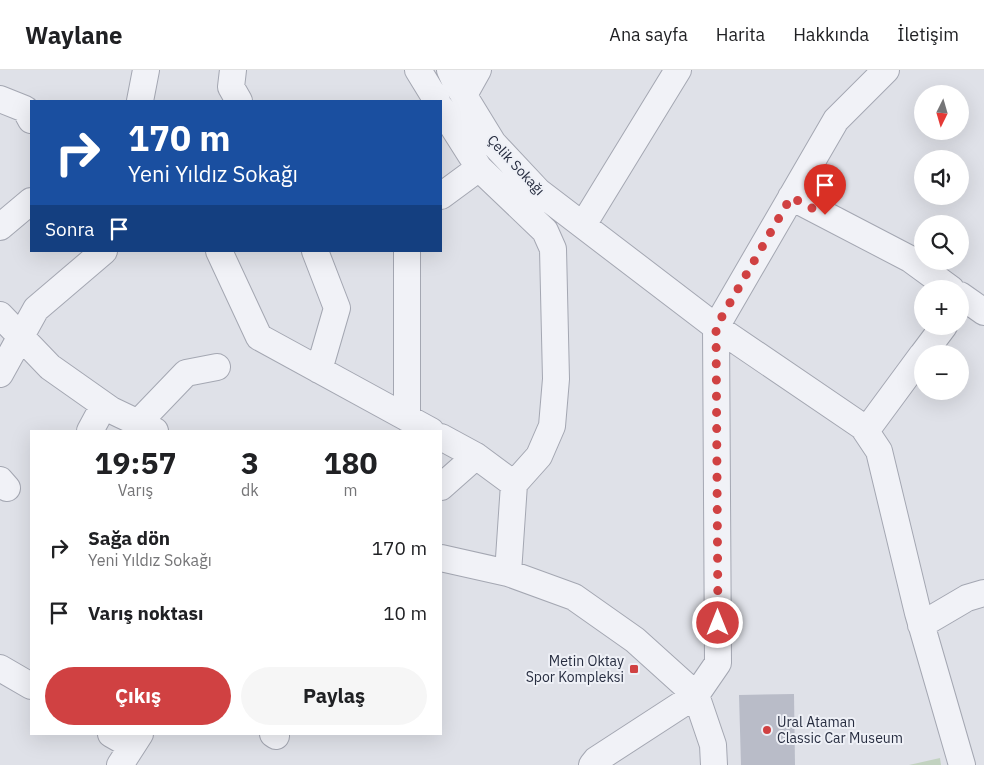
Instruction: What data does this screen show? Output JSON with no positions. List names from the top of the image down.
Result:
{
  "streets": {
    "street": ["Çelik Sokağı"]
  },
  "places": {
    "transit": ["Metin Oktay Spor Kompleksi"],
    "other": ["Ural Ataman Classic Car Museum"]
  },
  "north": "bottom",
  "page": {
    "header": "Waylane",
    "nav": [
      "Ana sayfa",
      "Harita",
      "Hakkında",
      "İletişim"
    ],
    "map_buttons": ["+", "−"],
    "turn": ["170 m", "Yeni Yıldız Sokağı"],
    "then": "Sonra",
    "eta": [
      "19:57",
      "Varış",
      "3",
      "dk",
      "180",
      "m"
    ],
    "list": [
      {
        "name": "Sağa dön",
        "note": "Yeni Yıldız Sokağı",
        "value": "170 m"
      },
      {
        "name": "Varış noktası",
        "value": "10 m"
      }
    ],
    "buttons": ["Çıkış", "Paylaş"]
  }
}
